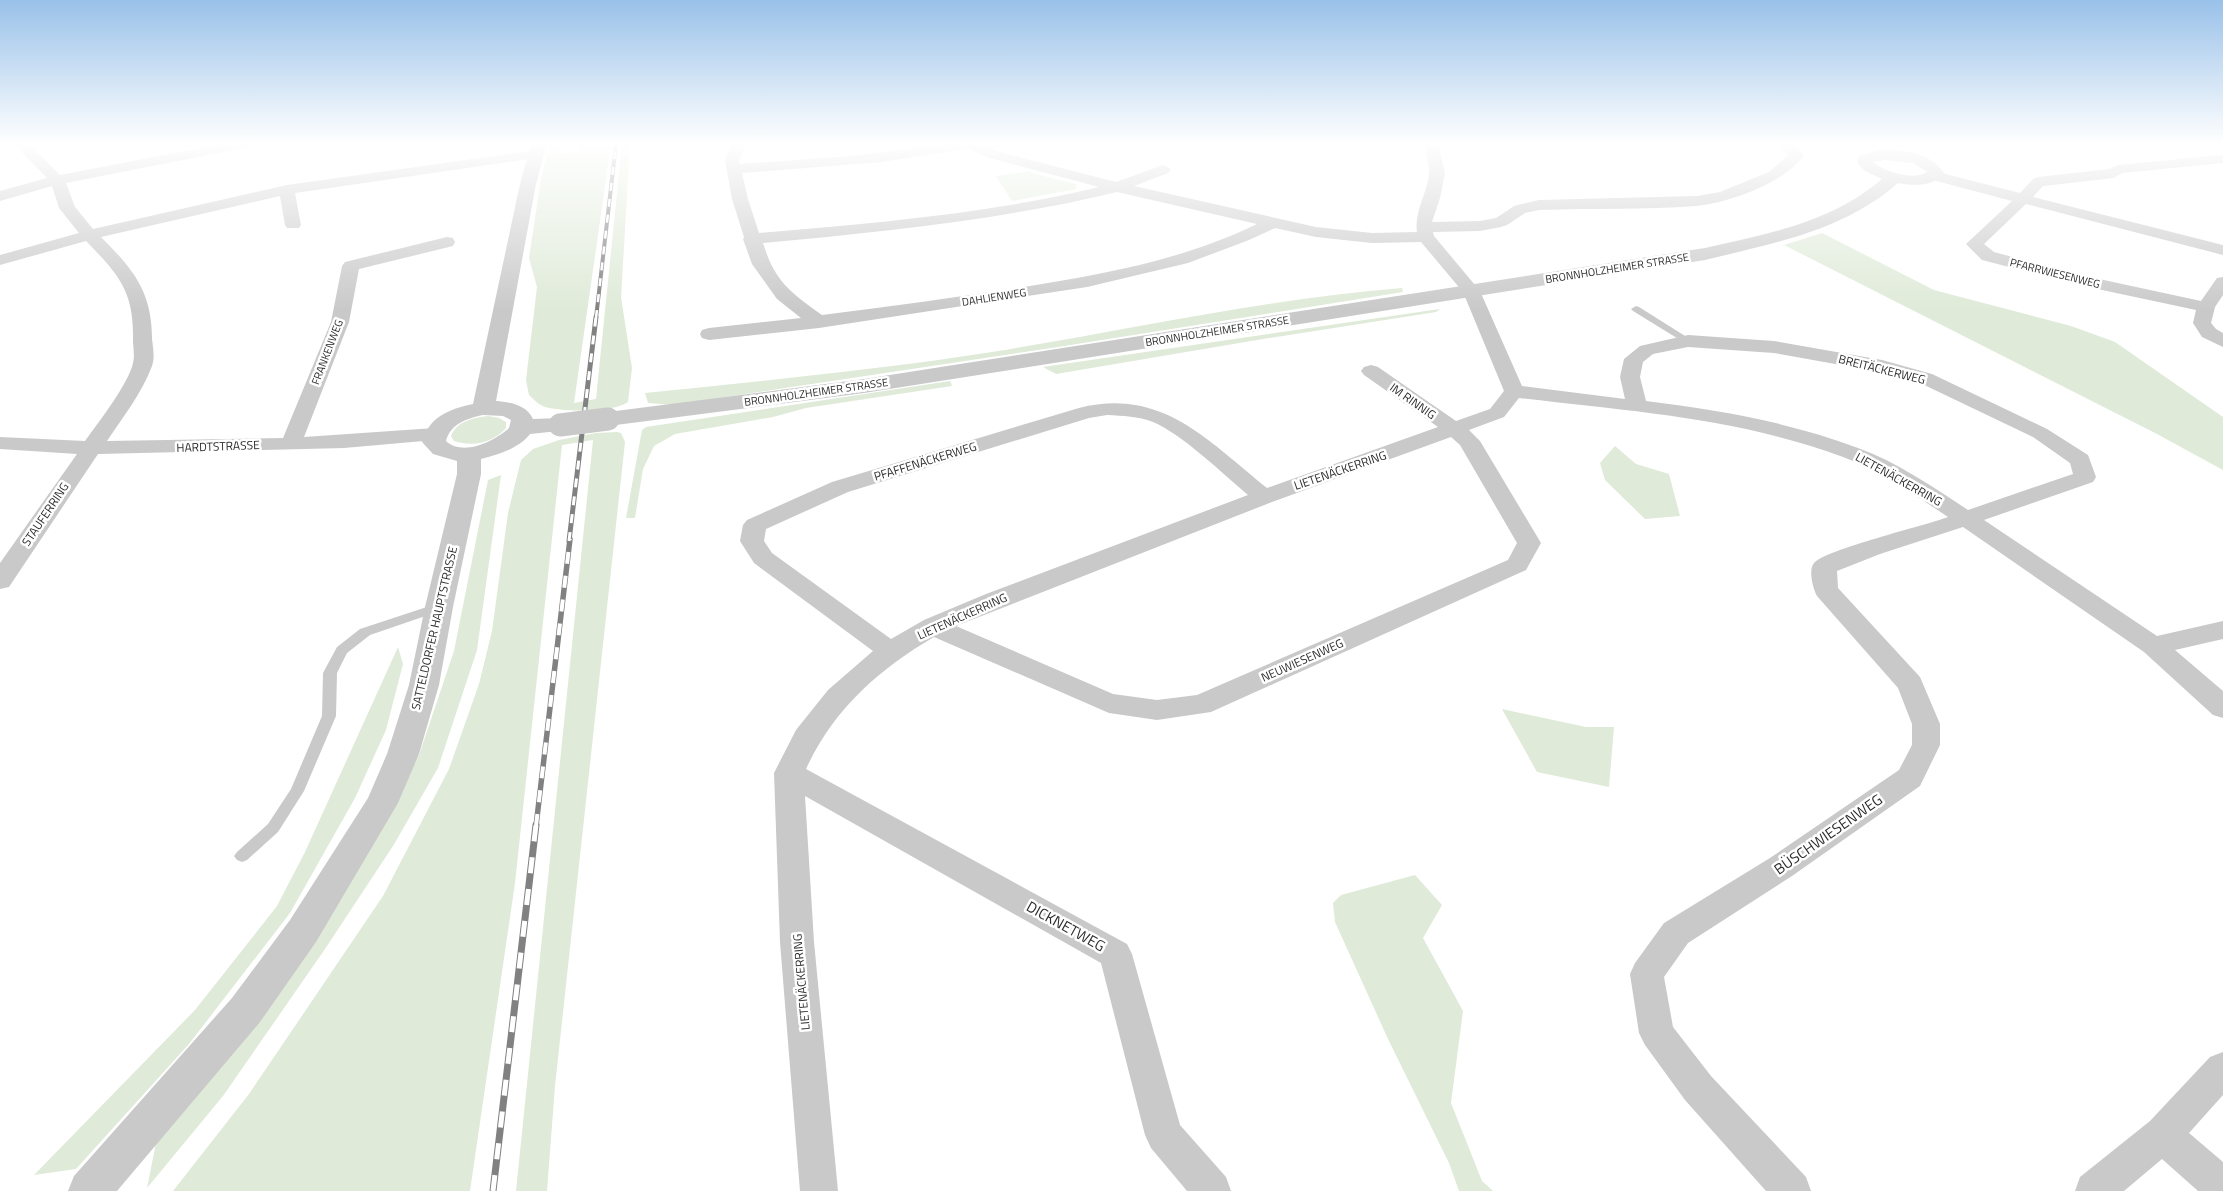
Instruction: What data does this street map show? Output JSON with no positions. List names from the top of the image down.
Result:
{
  "streets": {
    "street": [
      "BRONNHOLZHEIMER STRASSE",
      "PFARRWIESENWEG",
      "DAHLIENWEG",
      "FRANKENWEG",
      "BREITÄCKERWEG",
      "IM RINNIG",
      "HARDTSTRASSE",
      "PFAFFENÄCKERWEG",
      "LIETENÄCKERRING",
      "STAUFERRING",
      "SATTELDORFER HAUPTSTRASSE",
      "NEUWIESENWEG",
      "BÜSCHWIESENWEG",
      "DICKNETWEG"
    ]
  },
  "crossings": [
    ["FRANKENWEG", "HARDTSTRASSE"],
    ["BREITÄCKERWEG", "LIETENÄCKERRING"],
    ["BREITÄCKERWEG", "BÜSCHWIESENWEG"],
    ["IM RINNIG", "LIETENÄCKERRING"],
    ["IM RINNIG", "NEUWIESENWEG"],
    ["HARDTSTRASSE", "STAUFERRING"],
    ["PFAFFENÄCKERWEG", "LIETENÄCKERRING"],
    ["LIETENÄCKERRING", "NEUWIESENWEG"],
    ["LIETENÄCKERRING", "BÜSCHWIESENWEG"],
    ["LIETENÄCKERRING", "DICKNETWEG"]
  ]
}
